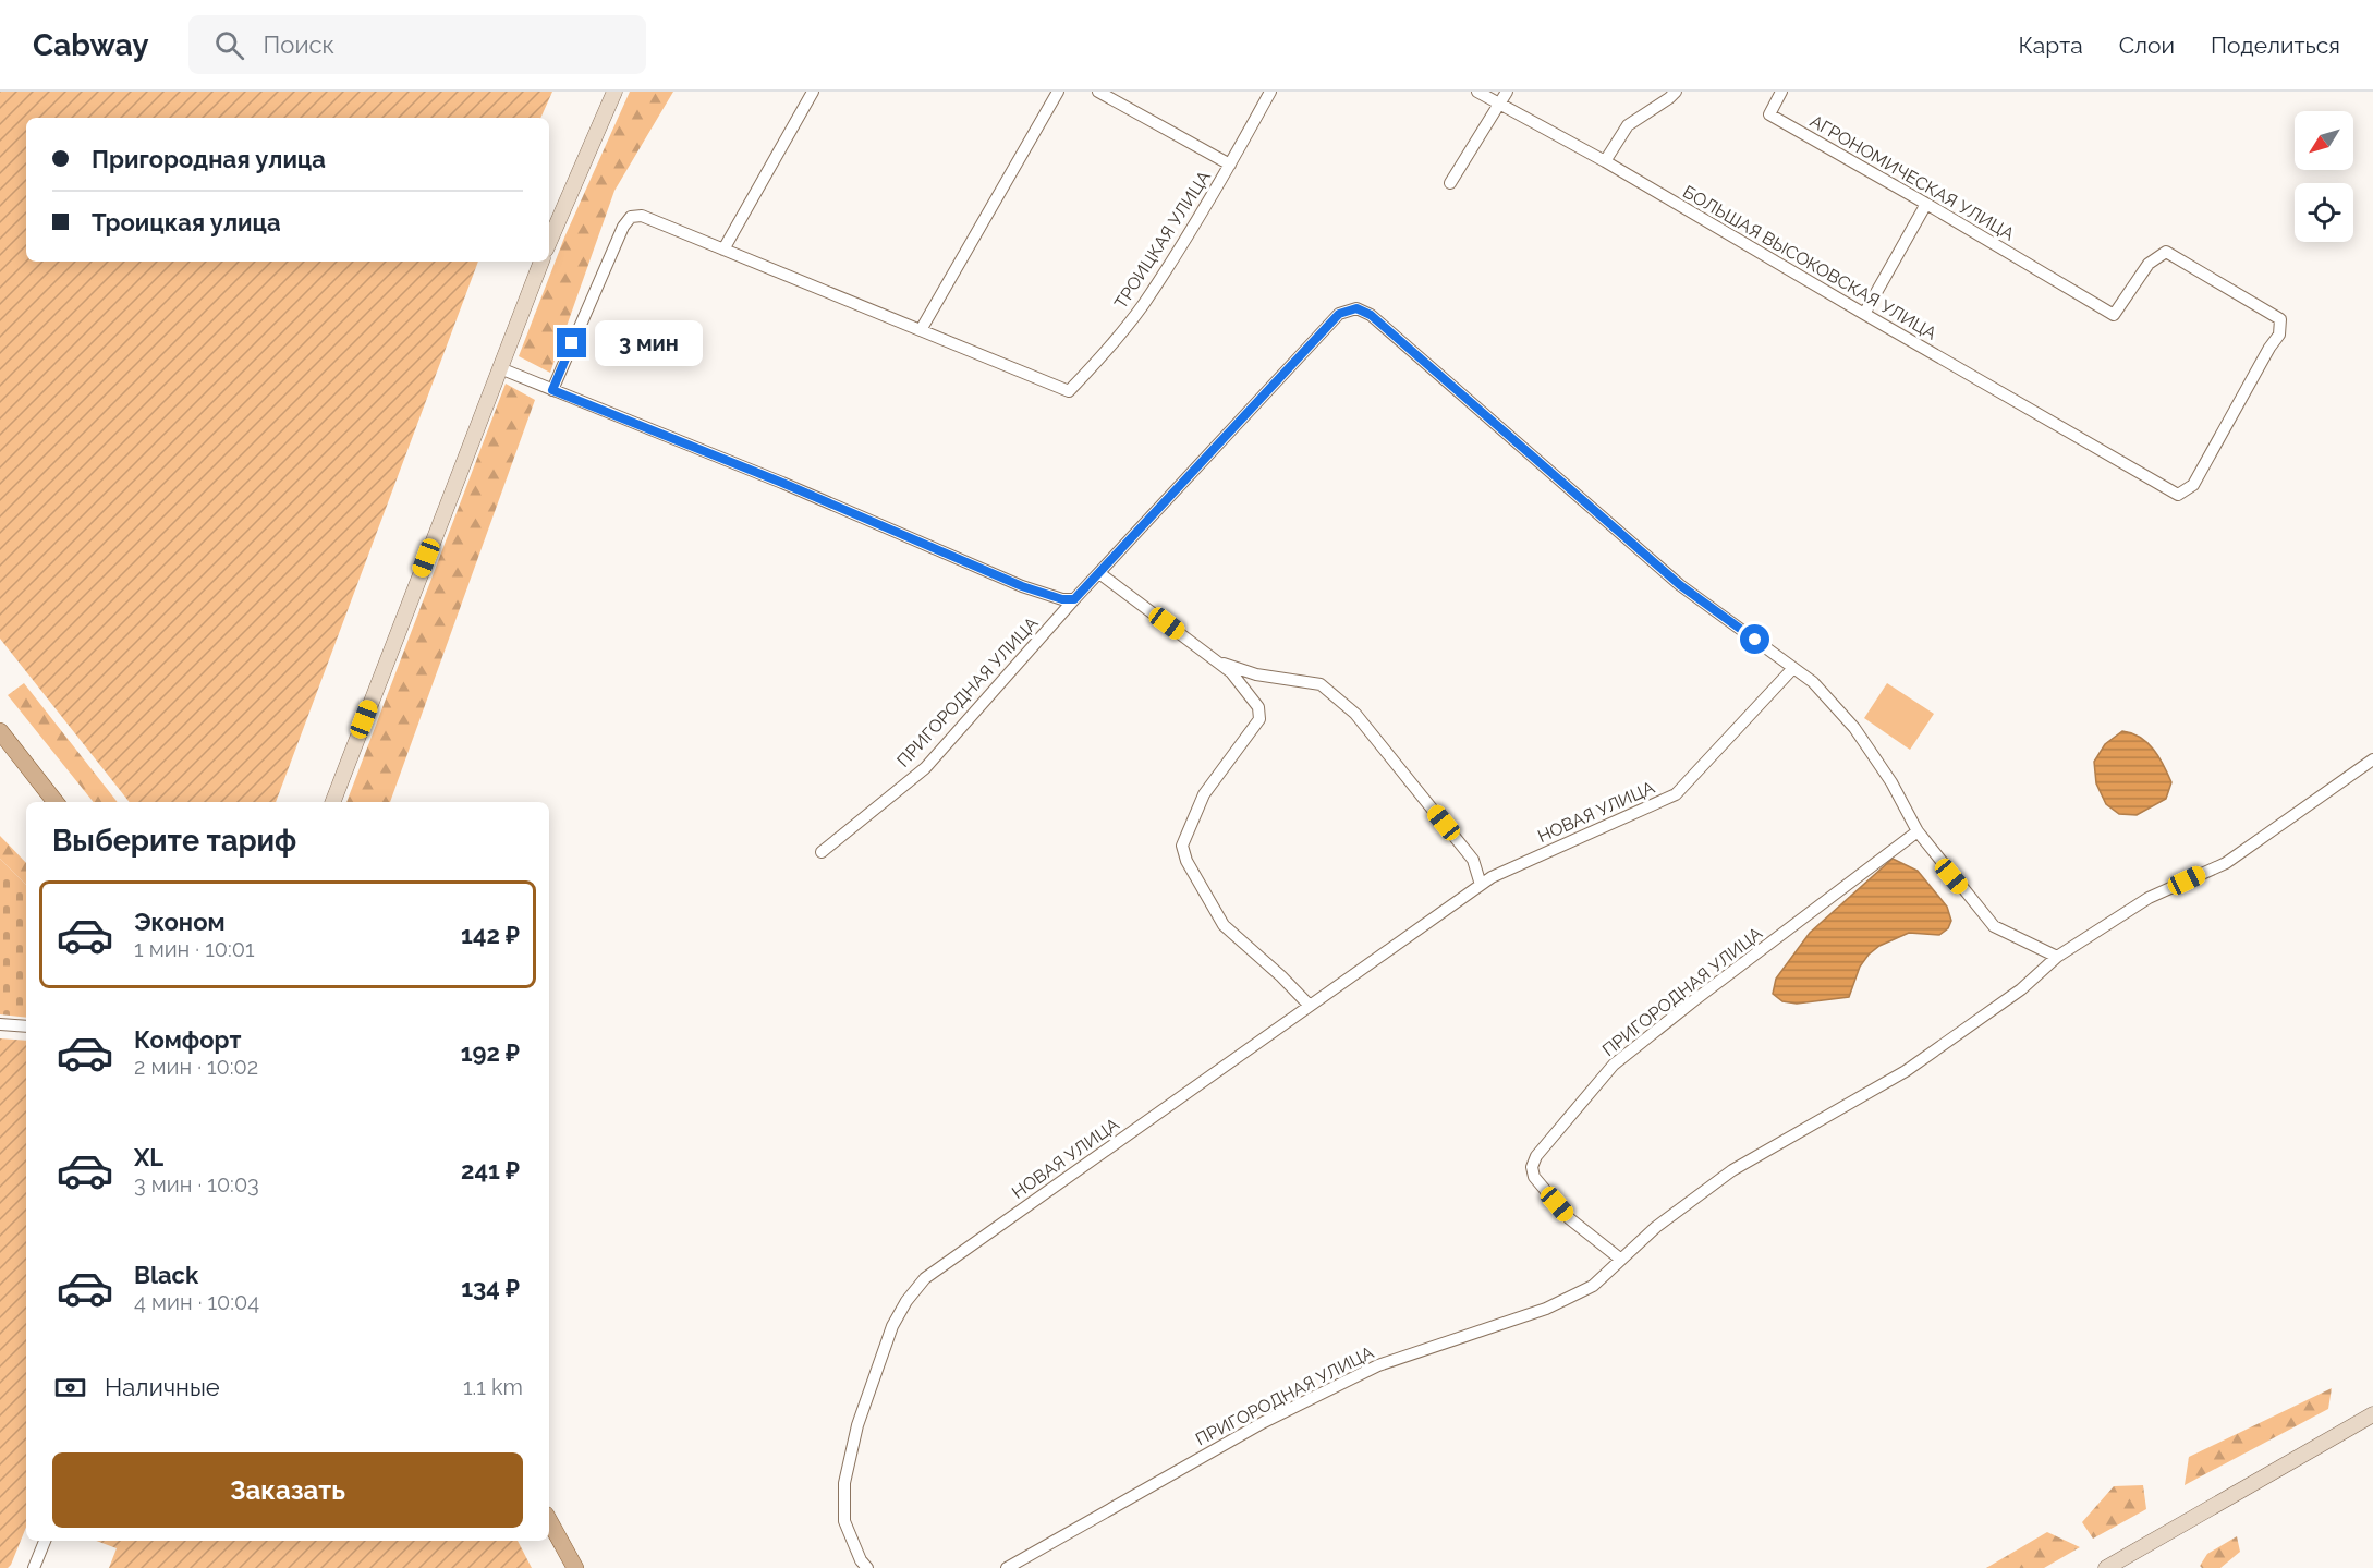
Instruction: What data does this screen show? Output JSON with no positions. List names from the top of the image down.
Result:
{
  "streets": {
    "street": [
      "АГРОНОМИЧЕСКАЯ УЛИЦА",
      "ТРОИЦКАЯ УЛИЦА",
      "БОЛЬШАЯ ВЫСОКОВСКАЯ УЛИЦА",
      "ПРИГОРОДНАЯ УЛИЦА",
      "НОВАЯ УЛИЦА"
    ]
  },
  "crossings": [
    ["АГРОНОМИЧЕСКАЯ УЛИЦА", "БОЛЬШАЯ ВЫСОКОВСКАЯ УЛИЦА"],
    ["ТРОИЦКАЯ УЛИЦА", "ПРИГОРОДНАЯ УЛИЦА"],
    ["ПРИГОРОДНАЯ УЛИЦА", "НОВАЯ УЛИЦА"]
  ],
  "north": "bottom left",
  "page": {
    "header": "Cabway",
    "search": "Поиск",
    "nav": ["Карта", "Слои", "Поделиться"],
    "banner": ["Пригородная улица", "Троицкая улица"],
    "bubble": "3 мин",
    "heading": "Выберите тариф",
    "list": [
      {
        "name": "Эконом",
        "note": "1 мин · 10:01",
        "value": "142 ₽"
      },
      {
        "name": "Комфорт",
        "note": "2 мин · 10:02",
        "value": "192 ₽"
      },
      {
        "name": "XL",
        "note": "3 мин · 10:03",
        "value": "241 ₽"
      },
      {
        "name": "Black",
        "note": "4 мин · 10:04",
        "value": "134 ₽"
      }
    ],
    "pay": ["Наличные", "1.1 km"],
    "buttons": "Заказать"
  }
}
